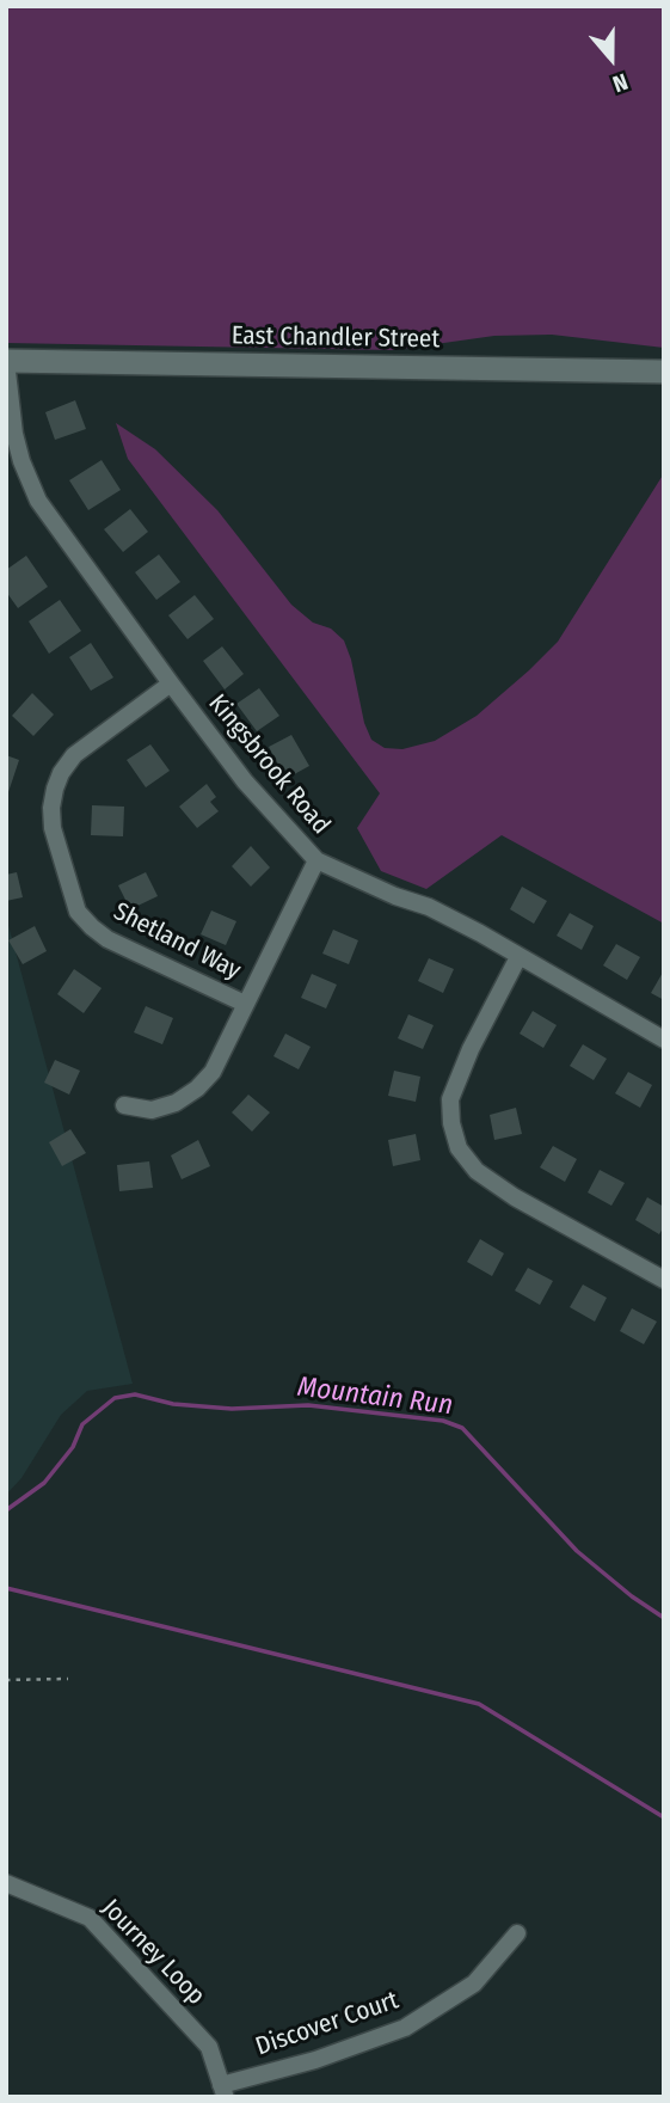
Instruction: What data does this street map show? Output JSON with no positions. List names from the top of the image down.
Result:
{
  "streets": {
    "street": [
      "East Chandler Street",
      "Kingsbrook Road",
      "Shetland Way",
      "Journey Loop",
      "Discover Court"
    ]
  },
  "crossings": [
    ["East Chandler Street", "Kingsbrook Road"],
    ["Kingsbrook Road", "Shetland Way"],
    ["Journey Loop", "Discover Court"]
  ],
  "water": ["Mountain Run"],
  "north": "bottom"
}
